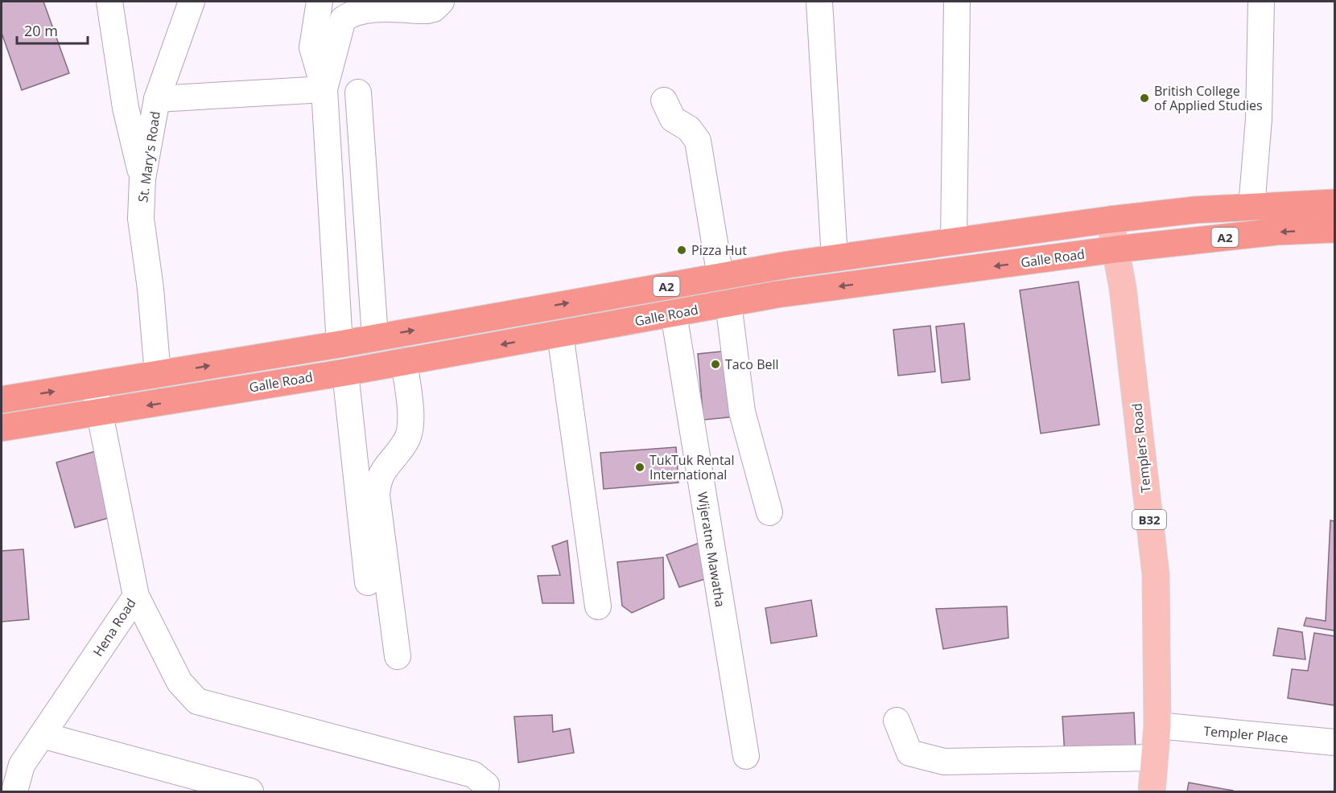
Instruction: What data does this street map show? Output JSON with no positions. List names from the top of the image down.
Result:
{
  "streets": {
    "highway": ["A2", "Galle Road"],
    "main road": ["Templers Road", "B32"],
    "street": [
      "St. Mary's Road",
      "Wijeratne Mawatha",
      "Hena Road",
      "Templer Place"
    ]
  },
  "crossings": [
    ["St. Mary's Road", "Galle Road"],
    ["Galle Road", "Templers Road"],
    ["Galle Road", "Wijeratne Mawatha"],
    ["Galle Road", "Hena Road"],
    ["Templers Road", "Templer Place"]
  ],
  "places": [
    "British College of Applied Studies",
    "Pizza Hut",
    "Taco Bell",
    "TukTuk Rental International"
  ],
  "scale_bar": "20 m"
}
